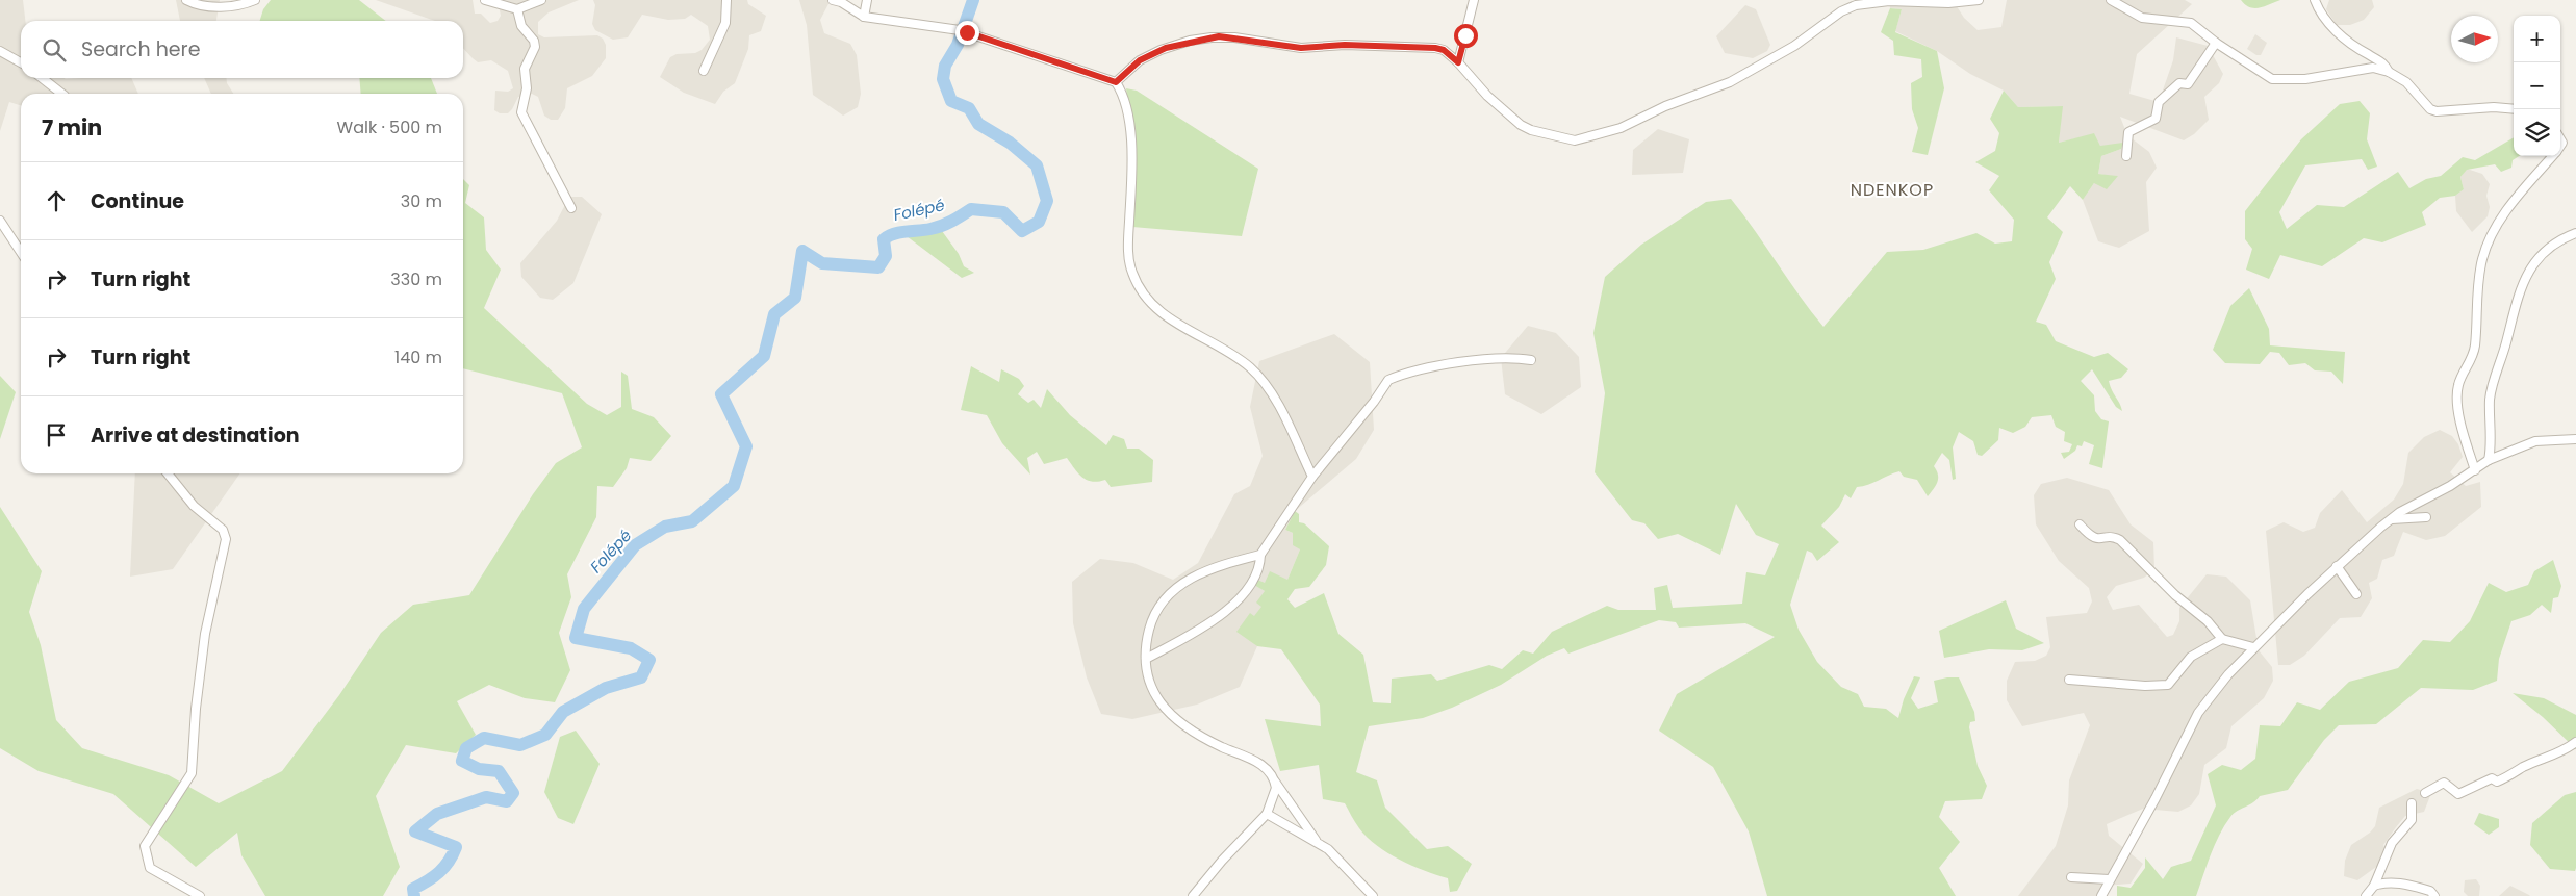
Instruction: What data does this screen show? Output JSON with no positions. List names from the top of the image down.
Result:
{
  "districts": ["NDENKOP"],
  "water": ["Folépé"],
  "north": "right",
  "page": {
    "map_buttons": ["+", "−"],
    "search": "Search here",
    "heading": ["7 min", "Walk · 500 m"],
    "list": [
      ["Continue", "30 m"],
      ["Turn right", "330 m"],
      ["Turn right", "140 m"],
      "Arrive at destination"
    ]
  }
}
